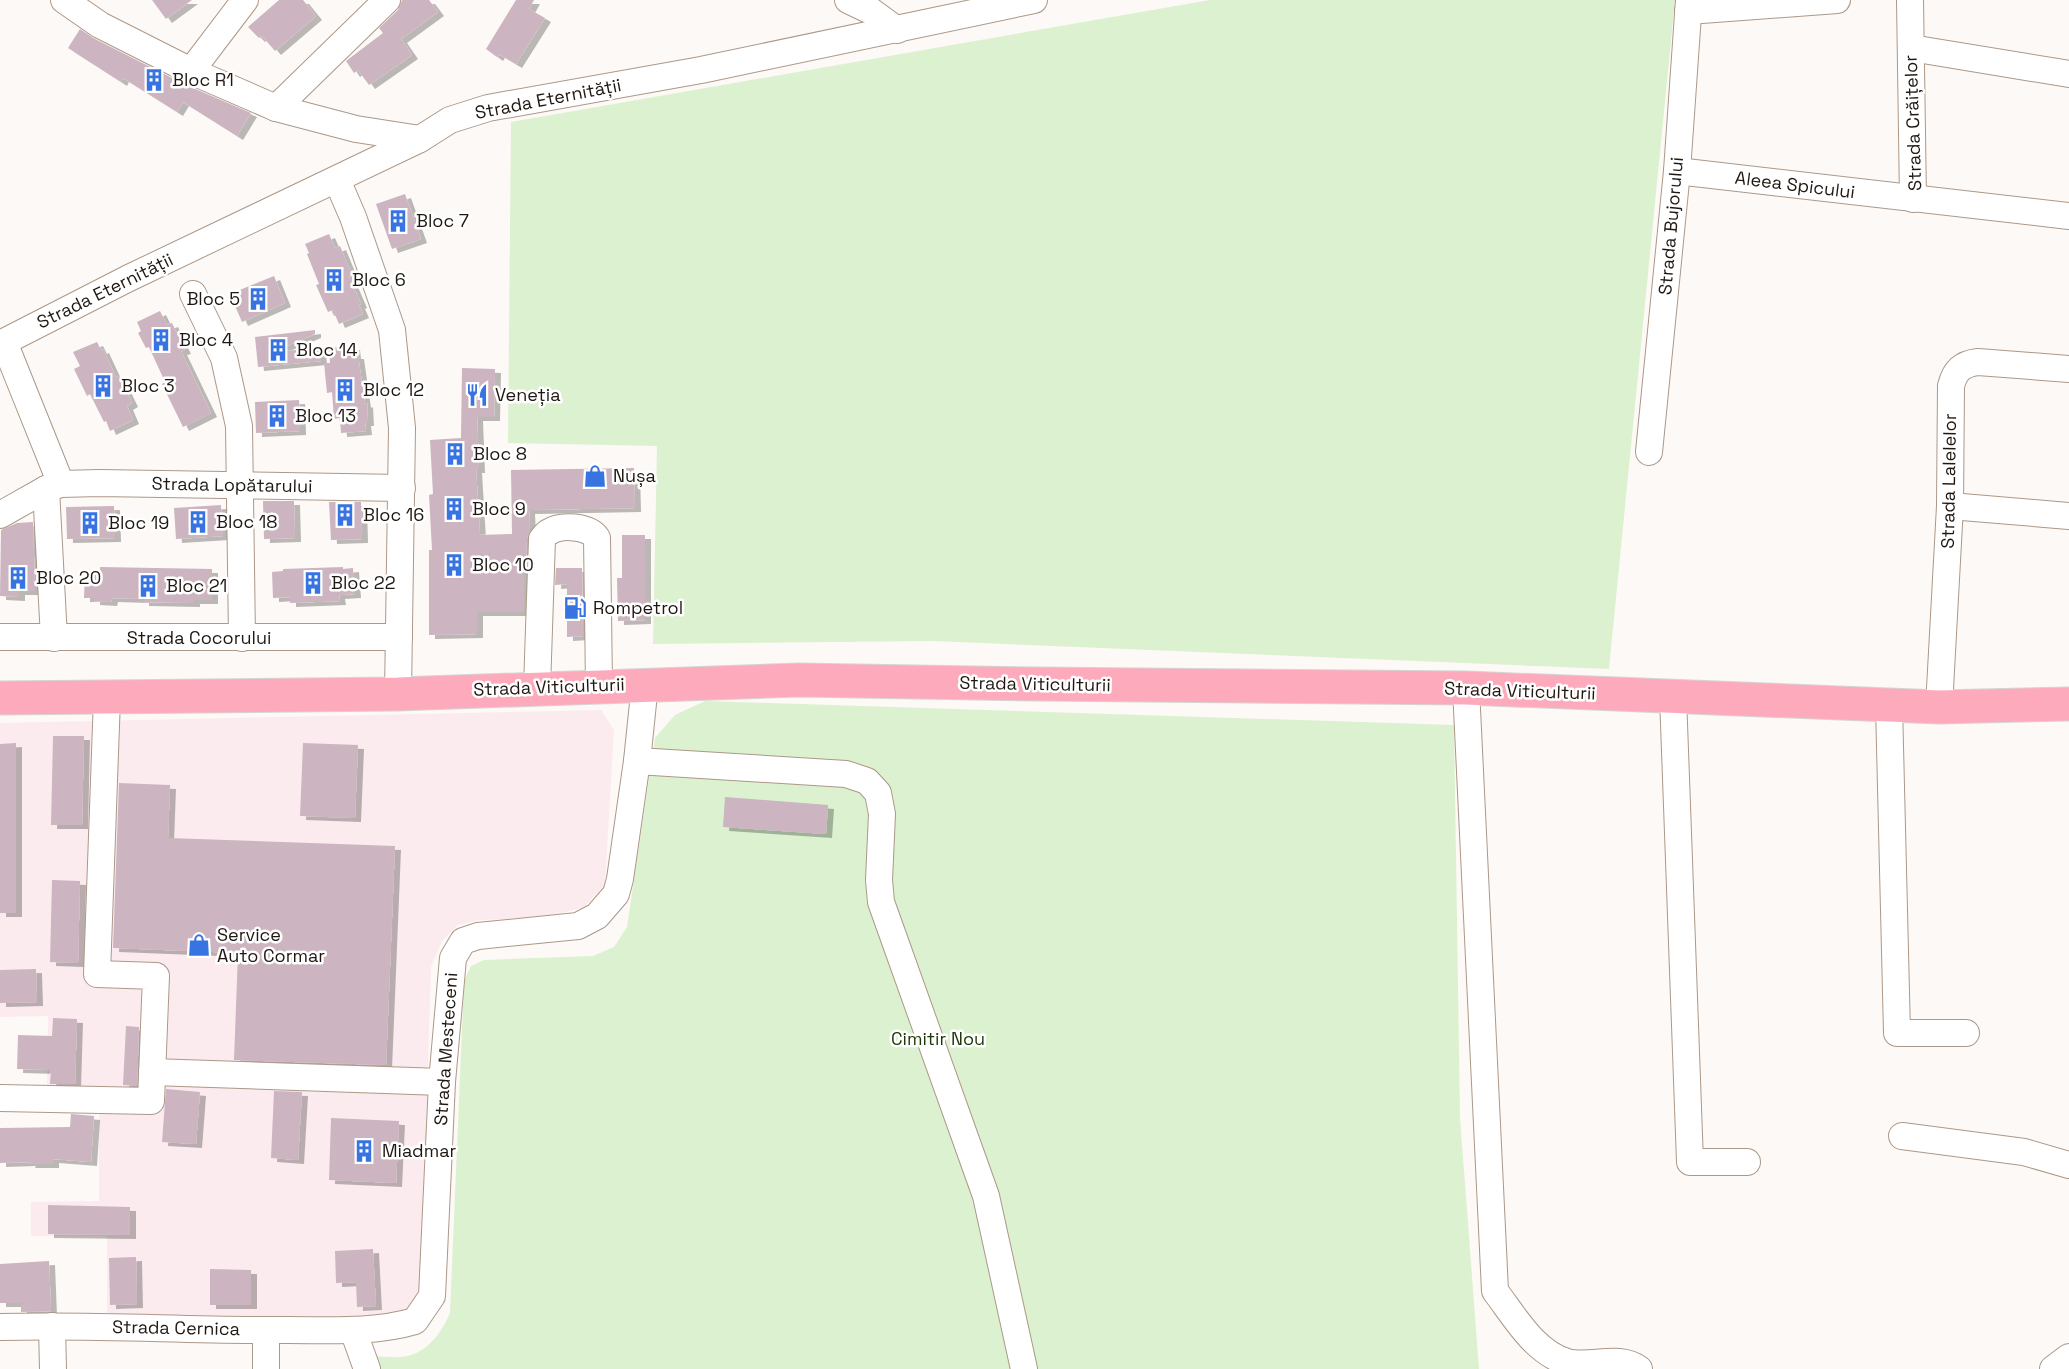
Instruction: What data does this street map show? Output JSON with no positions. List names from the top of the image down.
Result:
{
  "streets": {
    "main road": ["Strada Viticulturii"],
    "street": [
      "Strada Eternității",
      "Strada Crăițelor",
      "Aleea Spicului",
      "Strada Bujorului",
      "Strada Lalelelor",
      "Strada Lopătarului",
      "Strada Cocorului",
      "Strada Mesteceni",
      "Strada Cernica"
    ]
  },
  "crossings": [
    ["Strada Crăițelor", "Aleea Spicului"],
    ["Aleea Spicului", "Strada Bujorului"],
    ["Strada Lalelelor", "Strada Viticulturii"],
    ["Strada Viticulturii", "Strada Mesteceni"],
    ["Strada Mesteceni", "Strada Cernica"]
  ],
  "parks": ["Cimitir Nou"],
  "places": {
    "building": [
      "Bloc R1",
      "Bloc 7",
      "Bloc 6",
      "Bloc 5",
      "Bloc 4",
      "Bloc 14",
      "Bloc 3",
      "Bloc 12",
      "Bloc 13",
      "Bloc 8",
      "Bloc 9",
      "Bloc 16",
      "Bloc 18",
      "Bloc 19",
      "Bloc 10",
      "Bloc 20",
      "Bloc 22",
      "Bloc 21",
      "Miadmar"
    ],
    "restaurant": ["Veneția"],
    "shop": ["Nușa", "Service Auto Cormar"],
    "fuel station": ["Rompetrol"]
  }
}
